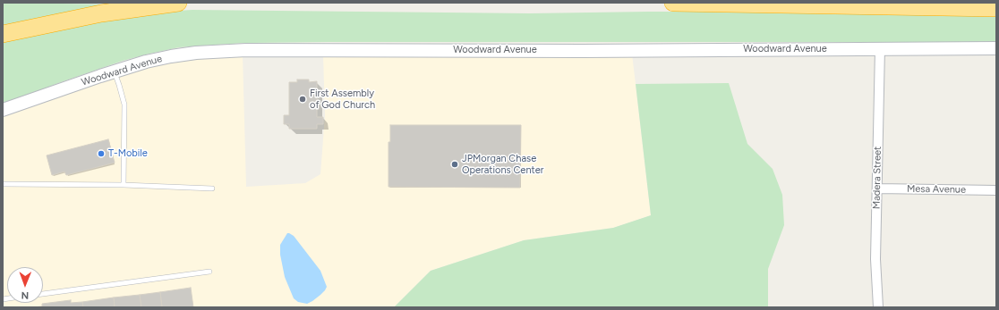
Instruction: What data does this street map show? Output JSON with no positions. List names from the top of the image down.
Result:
{
  "streets": {
    "main road": ["Woodward Avenue"],
    "street": ["Madera Street", "Mesa Avenue"]
  },
  "crossings": [
    ["Woodward Avenue", "Madera Street"],
    ["Madera Street", "Mesa Avenue"]
  ],
  "places": ["First Assembly of God Church", "T-Mobile", "JPMorgan Chase Operations Center"],
  "north": "bottom"
}
